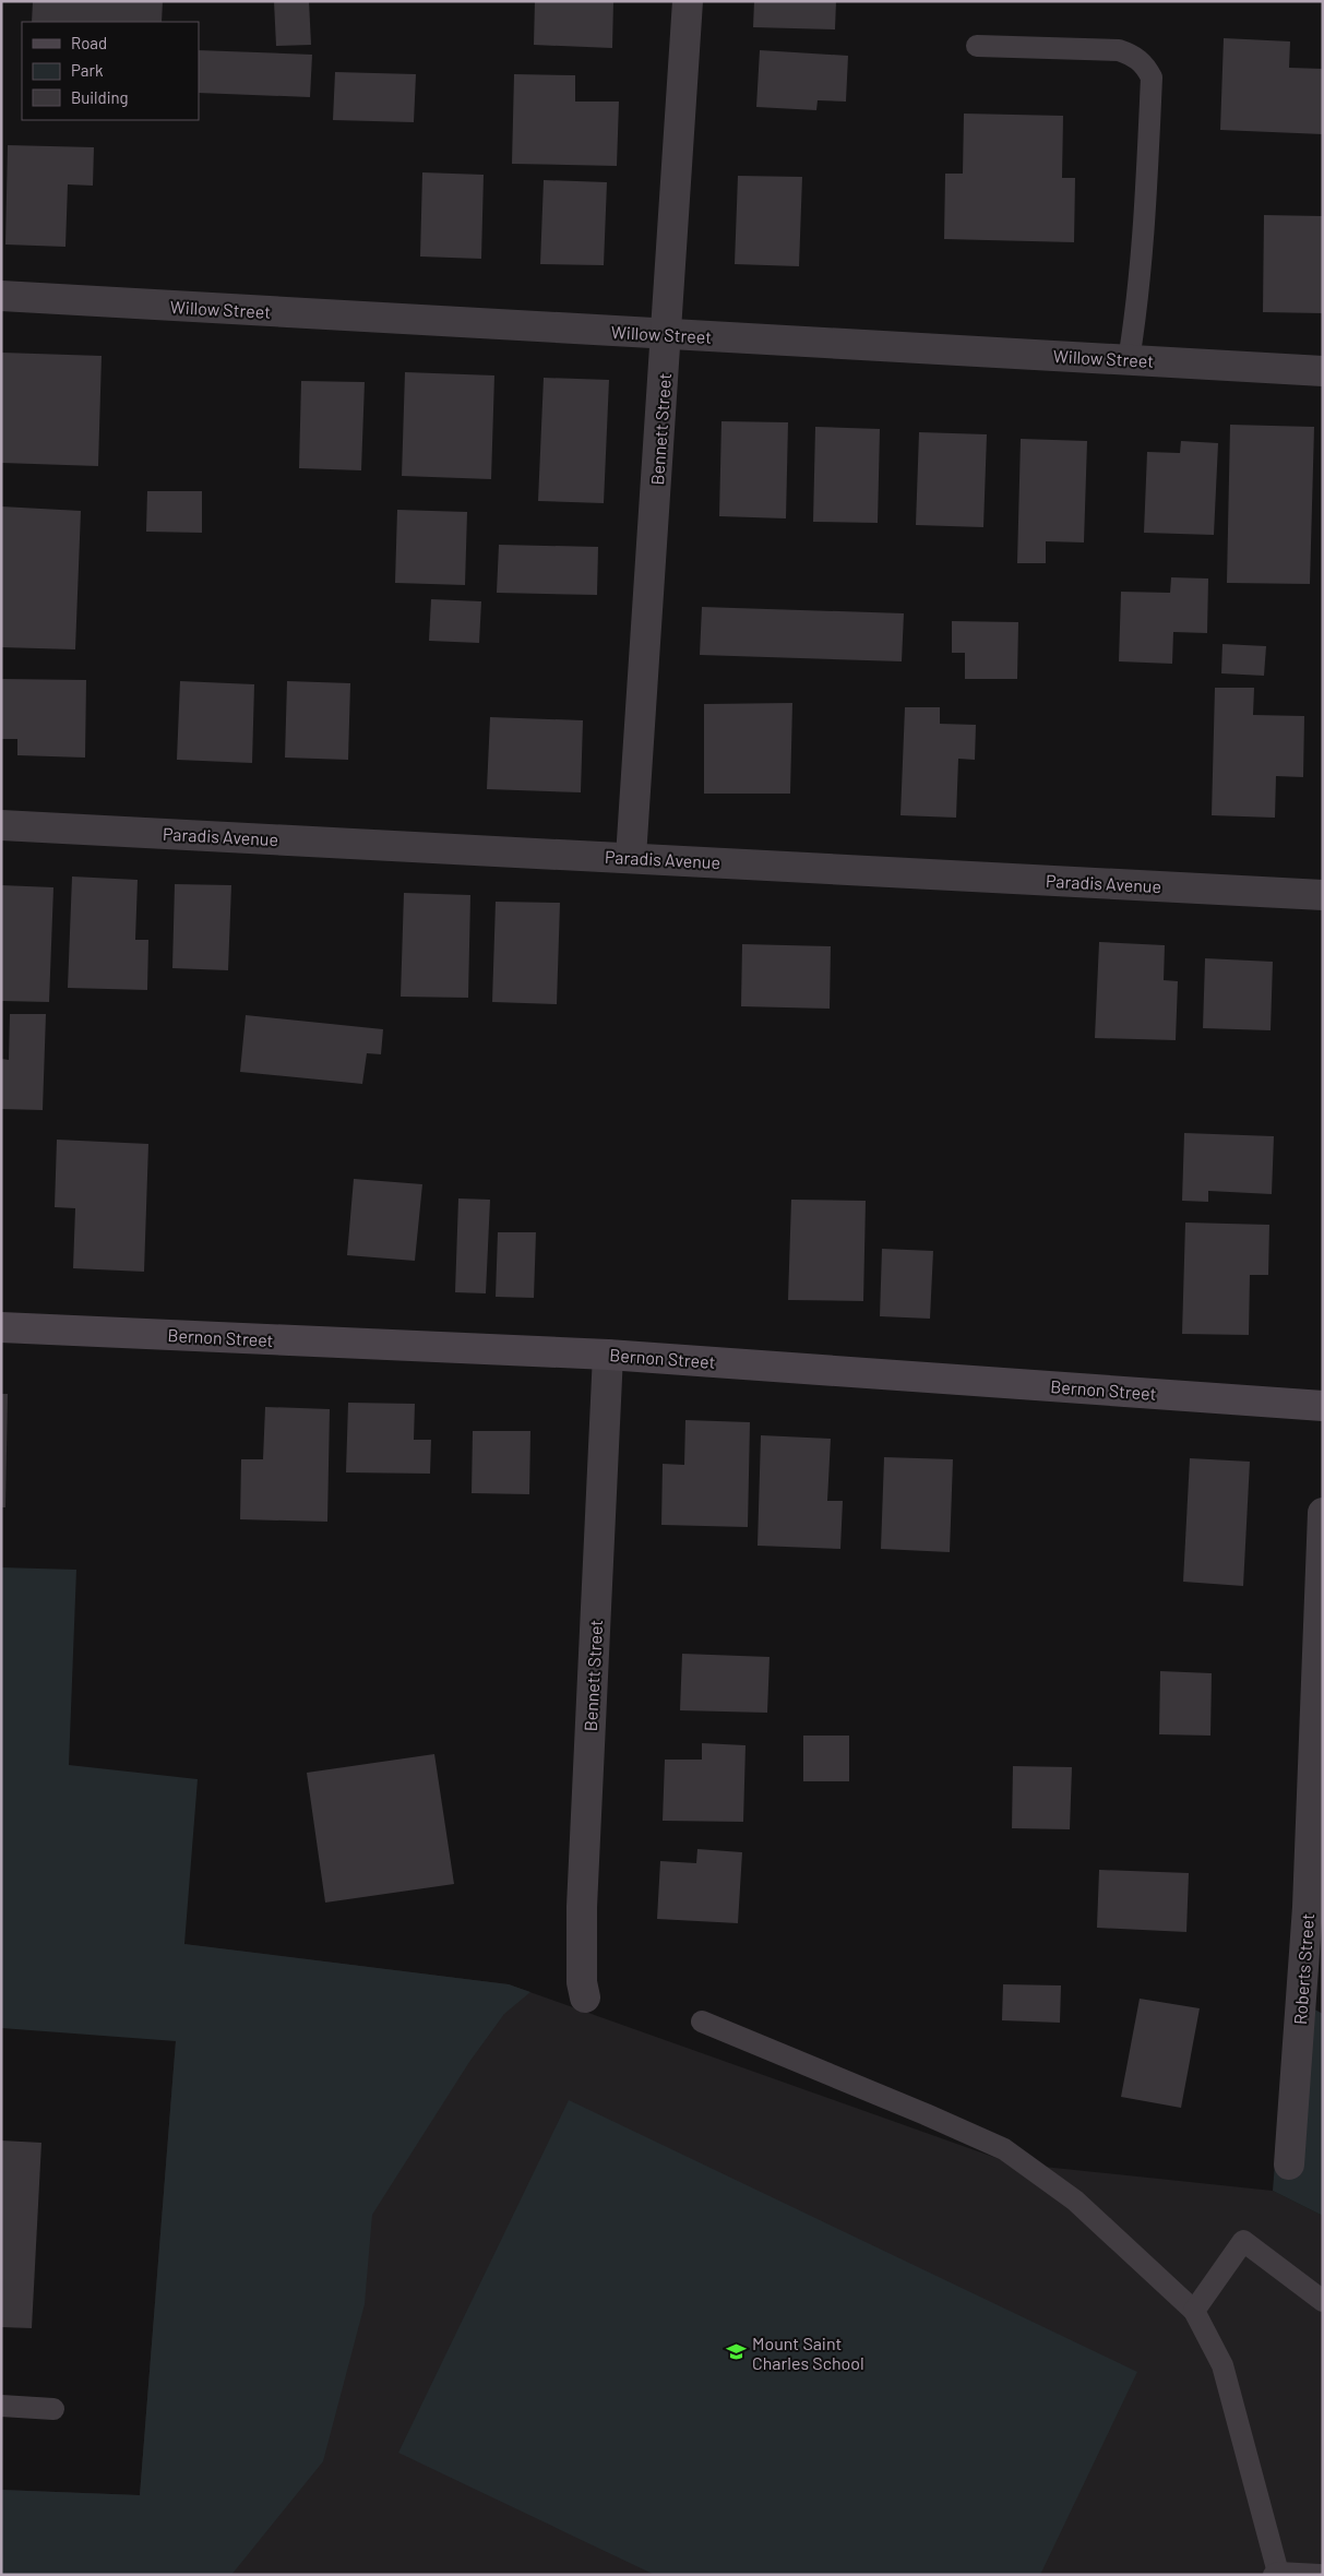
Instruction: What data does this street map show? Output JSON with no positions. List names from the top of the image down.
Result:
{
  "streets": {
    "street": [
      "Willow Street",
      "Bennett Street",
      "Paradis Avenue",
      "Bernon Street",
      "Roberts Street"
    ]
  },
  "crossings": [
    ["Willow Street", "Bennett Street"],
    ["Bennett Street", "Paradis Avenue"],
    ["Bennett Street", "Bernon Street"]
  ],
  "places": {
    "school or university": ["Mount Saint Charles School"]
  },
  "legend": ["Road", "Park", "Building"]
}
